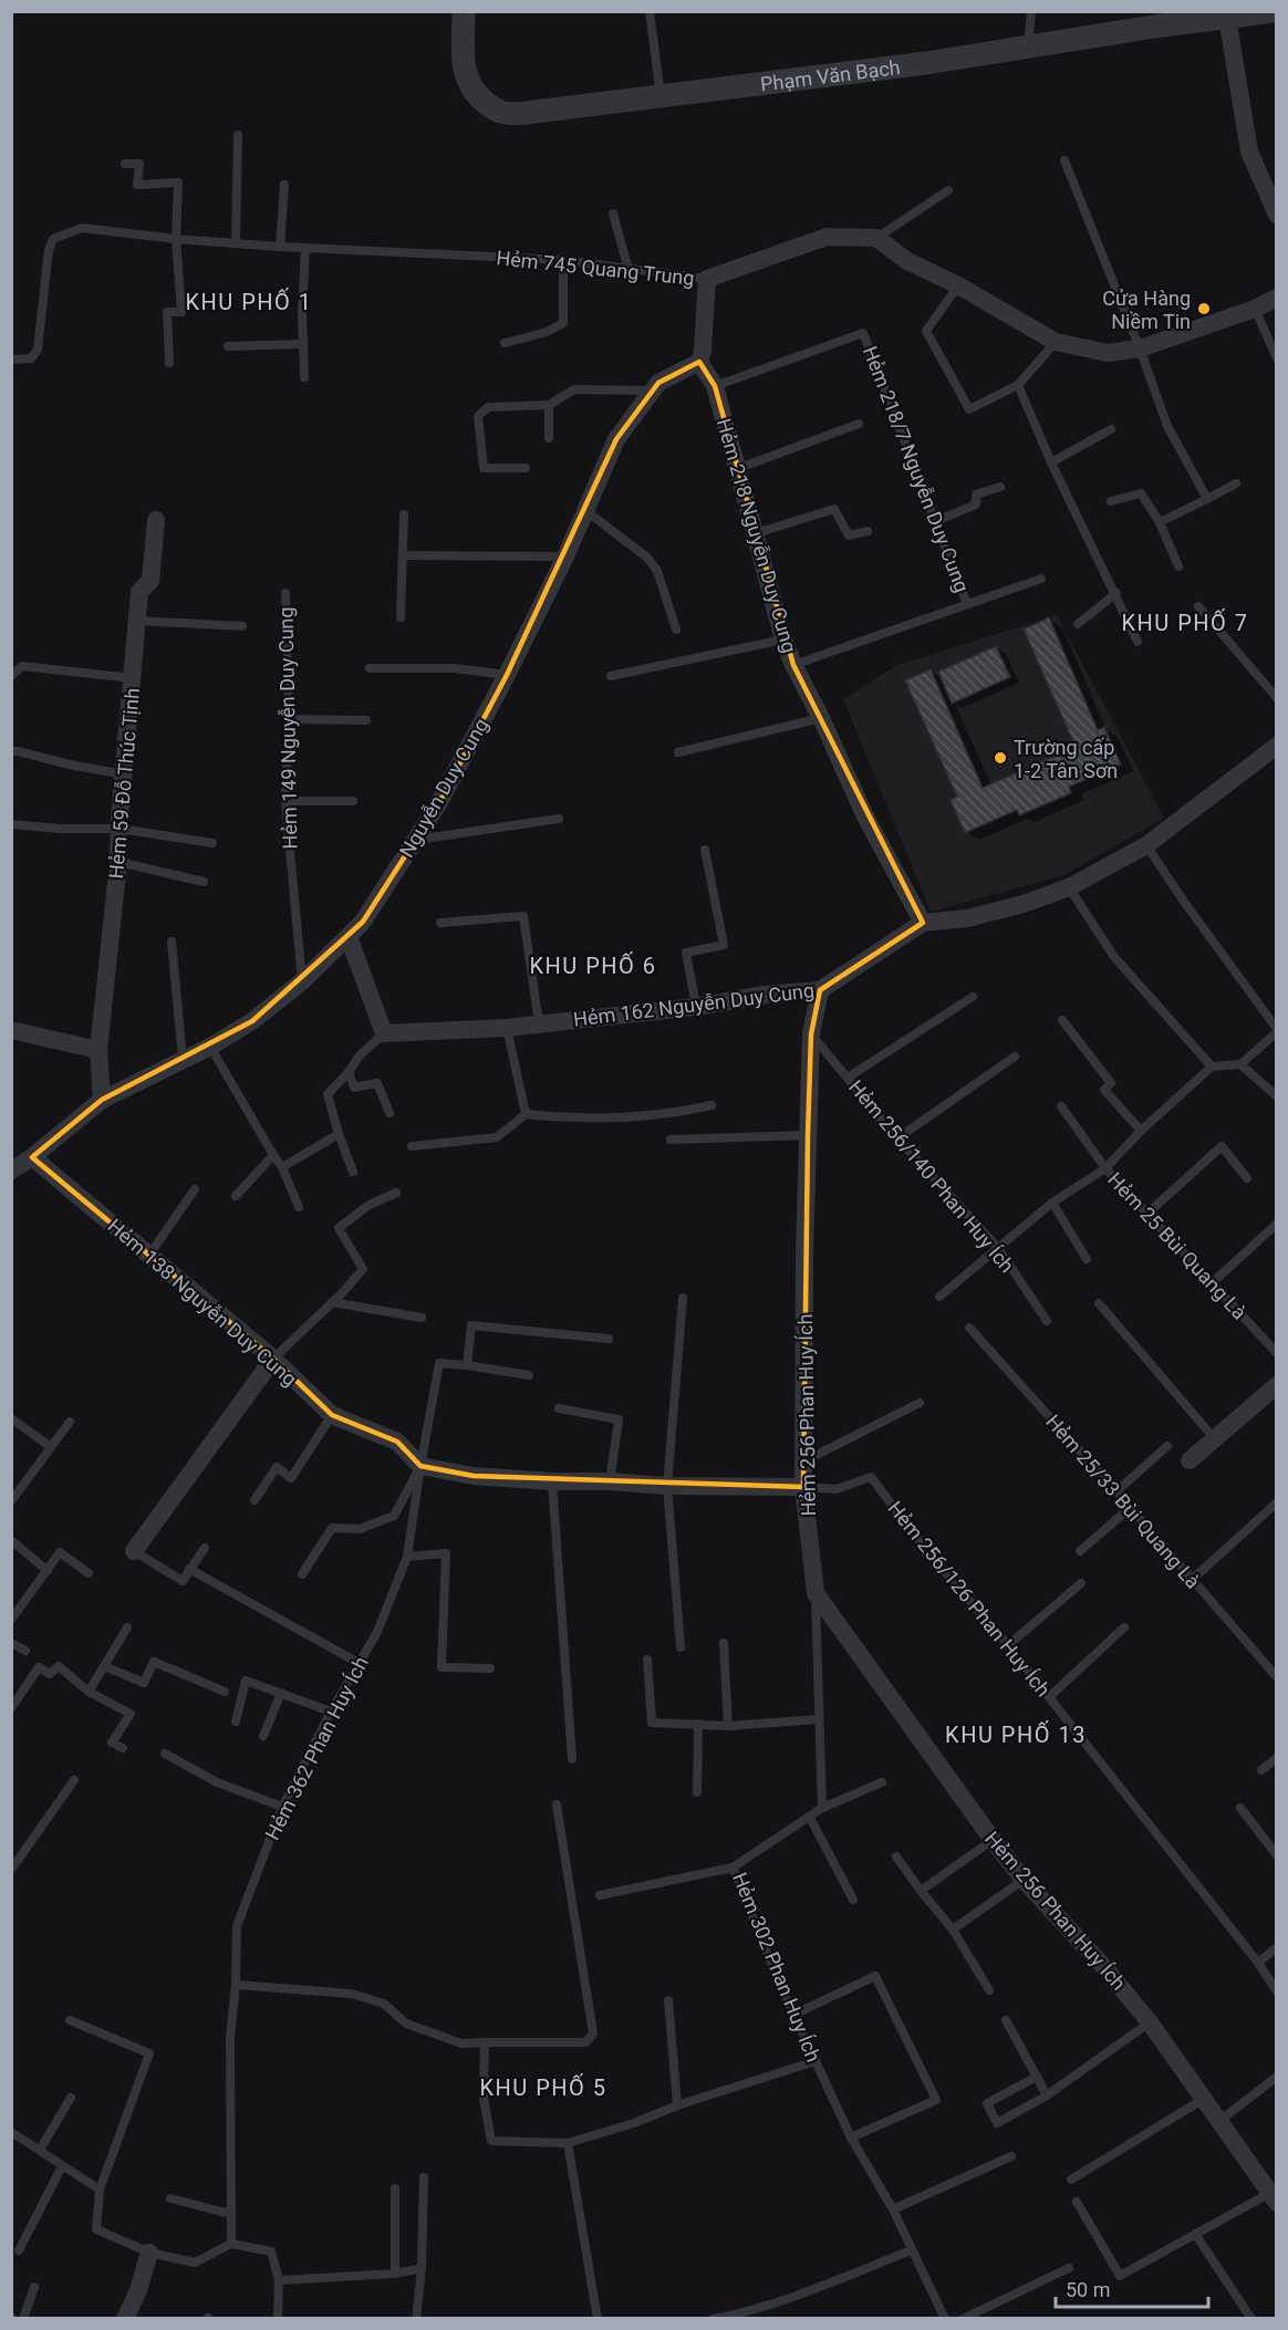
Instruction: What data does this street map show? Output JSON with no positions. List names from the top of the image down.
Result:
{
  "streets": {
    "street": [
      "Phạm Văn Bạch",
      "Hẻm 745 Quang Trung",
      "Hẻm 218 Nguyễn Duy Cung",
      "Hẻm 59 Đỗ Thúc Tịnh",
      "Nguyễn Duy Cung",
      "Hẻm 162 Nguyễn Duy Cung",
      "Hẻm 138 Nguyễn Duy Cung",
      "Hẻm 256 Phan Huy Ích"
    ],
    "lane": [
      "Hẻm 218/7 Nguyễn Duy Cung",
      "Hẻm 149 Nguyễn Duy Cung",
      "Hẻm 256/140 Phan Huy Ích",
      "Hẻm 25 Bùi Quang Là",
      "Hẻm 25/33 Bùi Quang Là",
      "Hẻm 256/126 Phan Huy Ích",
      "Hẻm 362 Phan Huy Ích",
      "Hẻm 302 Phan Huy Ích"
    ]
  },
  "crossings": [
    ["Hẻm 218/7 Nguyễn Duy Cung", "Hẻm 218 Nguyễn Duy Cung"],
    ["Hẻm 218 Nguyễn Duy Cung", "Nguyễn Duy Cung"],
    ["Hẻm 218 Nguyễn Duy Cung", "Hẻm 162 Nguyễn Duy Cung"],
    ["Hẻm 149 Nguyễn Duy Cung", "Nguyễn Duy Cung"],
    ["Hẻm 59 Đỗ Thúc Tịnh", "Nguyễn Duy Cung"],
    ["Nguyễn Duy Cung", "Hẻm 138 Nguyễn Duy Cung"],
    ["Hẻm 162 Nguyễn Duy Cung", "Hẻm 256 Phan Huy Ích"],
    ["Hẻm 256/140 Phan Huy Ích", "Hẻm 256 Phan Huy Ích"],
    ["Hẻm 138 Nguyễn Duy Cung", "Hẻm 362 Phan Huy Ích"],
    ["Hẻm 256 Phan Huy Ích", "Hẻm 256/126 Phan Huy Ích"]
  ],
  "districts": [
    "KHU PHỐ 1",
    "KHU PHỐ 7",
    "KHU PHỐ 6",
    "KHU PHỐ 13",
    "KHU PHỐ 5"
  ],
  "places": ["Cửa Hàng Niềm Tin", "Trường cấp 1-2 Tân Sơn"],
  "scale_bar": "50 m"
}
